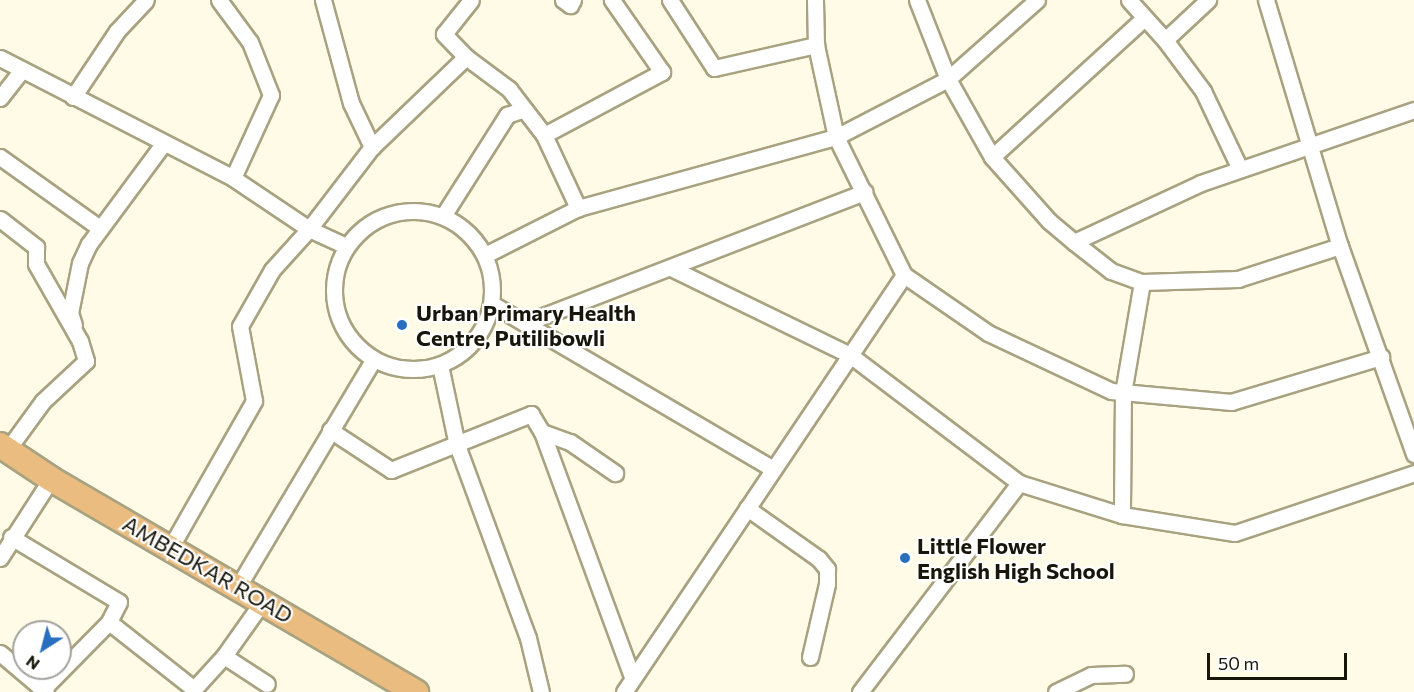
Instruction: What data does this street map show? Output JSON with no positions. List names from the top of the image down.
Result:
{
  "streets": {
    "main road": ["AMBEDKAR ROAD"]
  },
  "places": ["Urban Primary Health Centre, Putilibowli", "Little Flower English High School"],
  "scale_bar": "50 m",
  "north": "bottom left"
}
